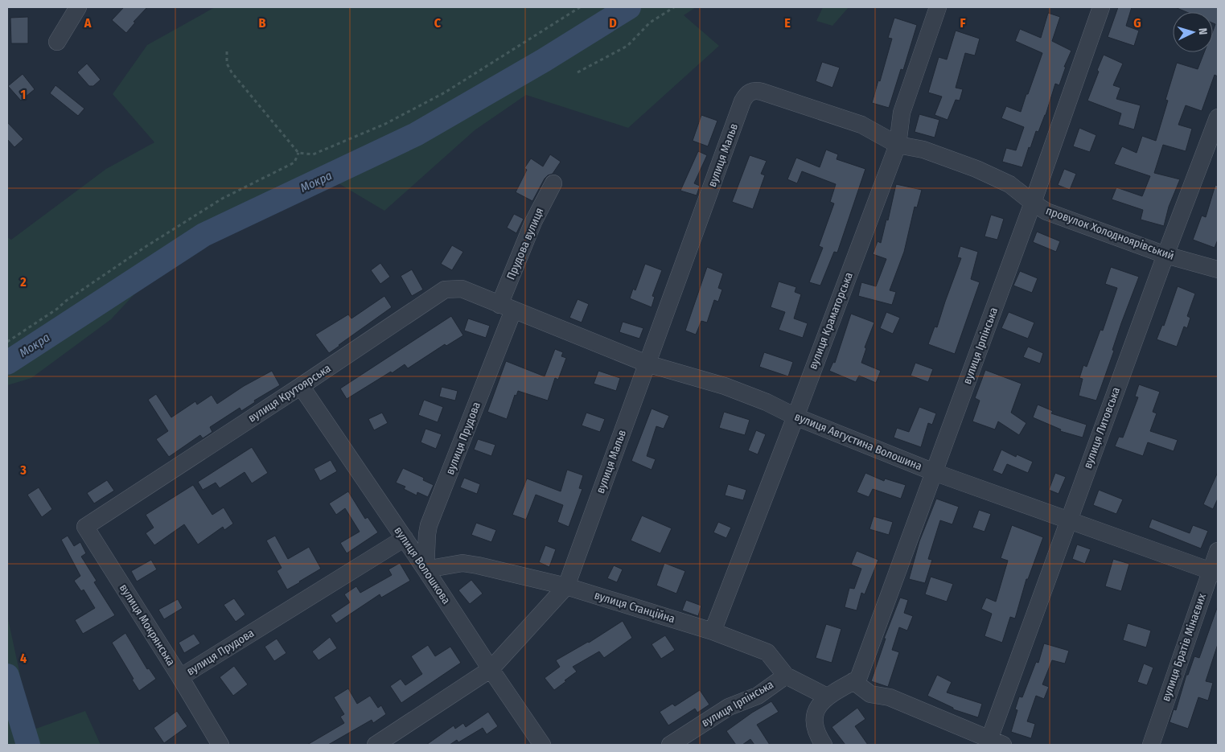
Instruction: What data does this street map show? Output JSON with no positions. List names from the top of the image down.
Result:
{
  "streets": {
    "street": [
      "вулиця Мальв",
      "провулок Холодноярівський",
      "Прудова вулиця",
      "вулиця Краматорська",
      "вулиця Ірпінська",
      "вулиця Крутоярська",
      "вулиця Литовська",
      "вулиця Прудова",
      "вулиця Августина Волошина",
      "вулиця Волошкова",
      "вулиця Станційна",
      "вулиця Мокрянська",
      "вулиця Братів Мінаєвих"
    ]
  },
  "crossings": [
    ["вулиця Мальв", "провулок Холодноярівський"],
    ["вулиця Мальв", "вулиця Августина Волошина"],
    ["вулиця Мальв", "вулиця Волошкова"],
    ["вулиця Мальв", "вулиця Станційна"],
    ["провулок Холодноярівський", "вулиця Краматорська"],
    ["провулок Холодноярівський", "вулиця Ірпінська"],
    ["провулок Холодноярівський", "вулиця Литовська"],
    ["Прудова вулиця", "вулиця Крутоярська"],
    ["Прудова вулиця", "вулиця Прудова"],
    ["Прудова вулиця", "вулиця Августина Волошина"],
    ["вулиця Краматорська", "вулиця Августина Волошина"],
    ["вулиця Краматорська", "вулиця Станційна"],
    ["вулиця Ірпінська", "вулиця Августина Волошина"],
    ["вулиця Ірпінська", "вулиця Станційна"],
    ["вулиця Крутоярська", "вулиця Прудова"],
    ["вулиця Крутоярська", "вулиця Августина Волошина"],
    ["вулиця Крутоярська", "вулиця Волошкова"],
    ["вулиця Крутоярська", "вулиця Мокрянська"],
    ["вулиця Литовська", "вулиця Августина Волошина"],
    ["вулиця Прудова", "вулиця Августина Волошина"],
    ["вулиця Прудова", "вулиця Волошкова"],
    ["вулиця Прудова", "вулиця Станційна"],
    ["вулиця Прудова", "вулиця Мокрянська"],
    ["вулиця Августина Волошина", "вулиця Братів Мінаєвих"],
    ["вулиця Волошкова", "вулиця Станційна"]
  ],
  "water": ["Мокра"],
  "north": "right",
  "grid": {
    "columns": [
      "A",
      "B",
      "C",
      "D",
      "E",
      "F",
      "G"
    ],
    "rows": [
      "1",
      "2",
      "3",
      "4"
    ]
  }
}
